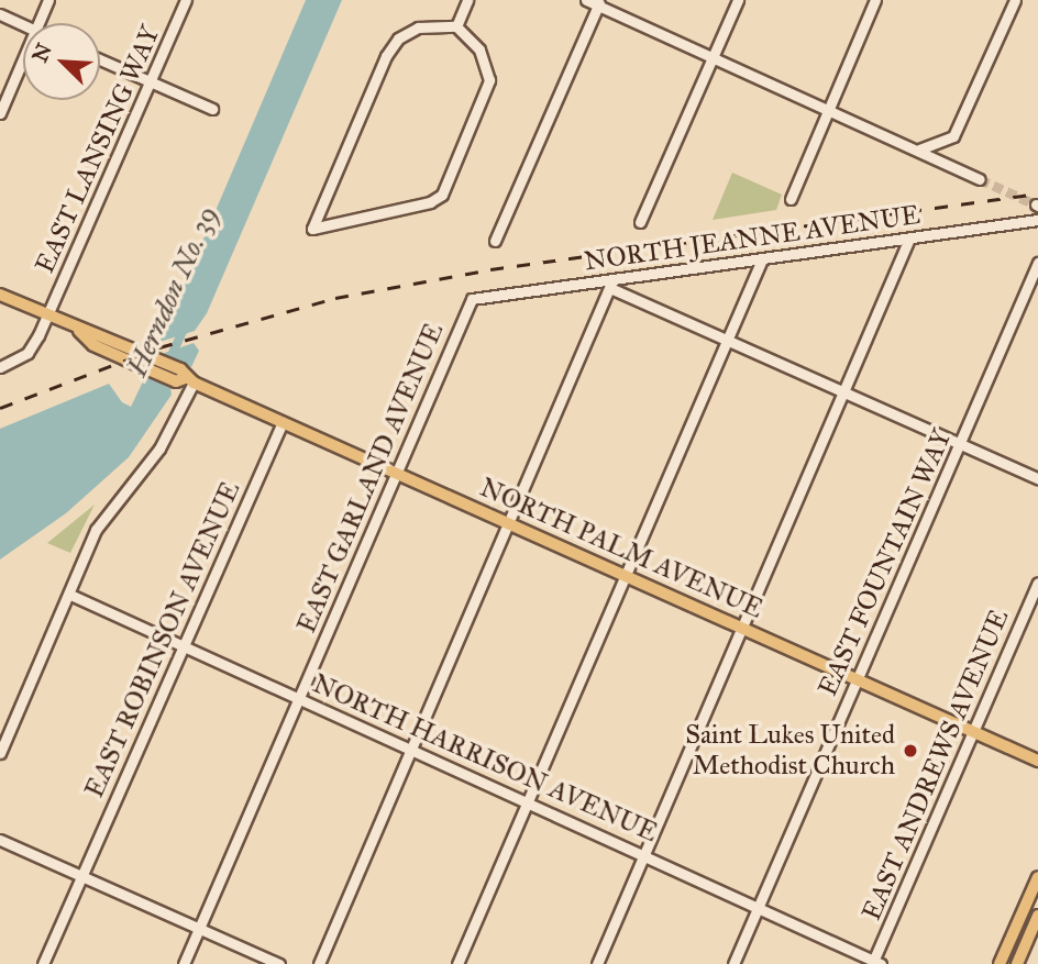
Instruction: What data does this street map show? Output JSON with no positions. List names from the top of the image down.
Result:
{
  "streets": {
    "main road": ["NORTH PALM AVENUE"],
    "street": [
      "EAST LANSING WAY",
      "NORTH JEANNE AVENUE",
      "EAST GARLAND AVENUE",
      "EAST FOUNTAIN WAY",
      "EAST ROBINSON AVENUE",
      "NORTH HARRISON AVENUE",
      "EAST ANDREWS AVENUE"
    ]
  },
  "crossings": [
    ["EAST LANSING WAY", "NORTH PALM AVENUE"],
    ["NORTH JEANNE AVENUE", "EAST GARLAND AVENUE"],
    ["EAST GARLAND AVENUE", "NORTH PALM AVENUE"],
    ["EAST GARLAND AVENUE", "NORTH HARRISON AVENUE"],
    ["NORTH PALM AVENUE", "EAST FOUNTAIN WAY"],
    ["NORTH PALM AVENUE", "EAST ROBINSON AVENUE"],
    ["NORTH PALM AVENUE", "EAST ANDREWS AVENUE"],
    ["EAST FOUNTAIN WAY", "NORTH HARRISON AVENUE"],
    ["EAST ROBINSON AVENUE", "NORTH HARRISON AVENUE"],
    ["NORTH HARRISON AVENUE", "EAST ANDREWS AVENUE"]
  ],
  "water": ["Herndon No. 39"],
  "places": ["Saint Lukes United Methodist Church"],
  "north": "top left"
}
